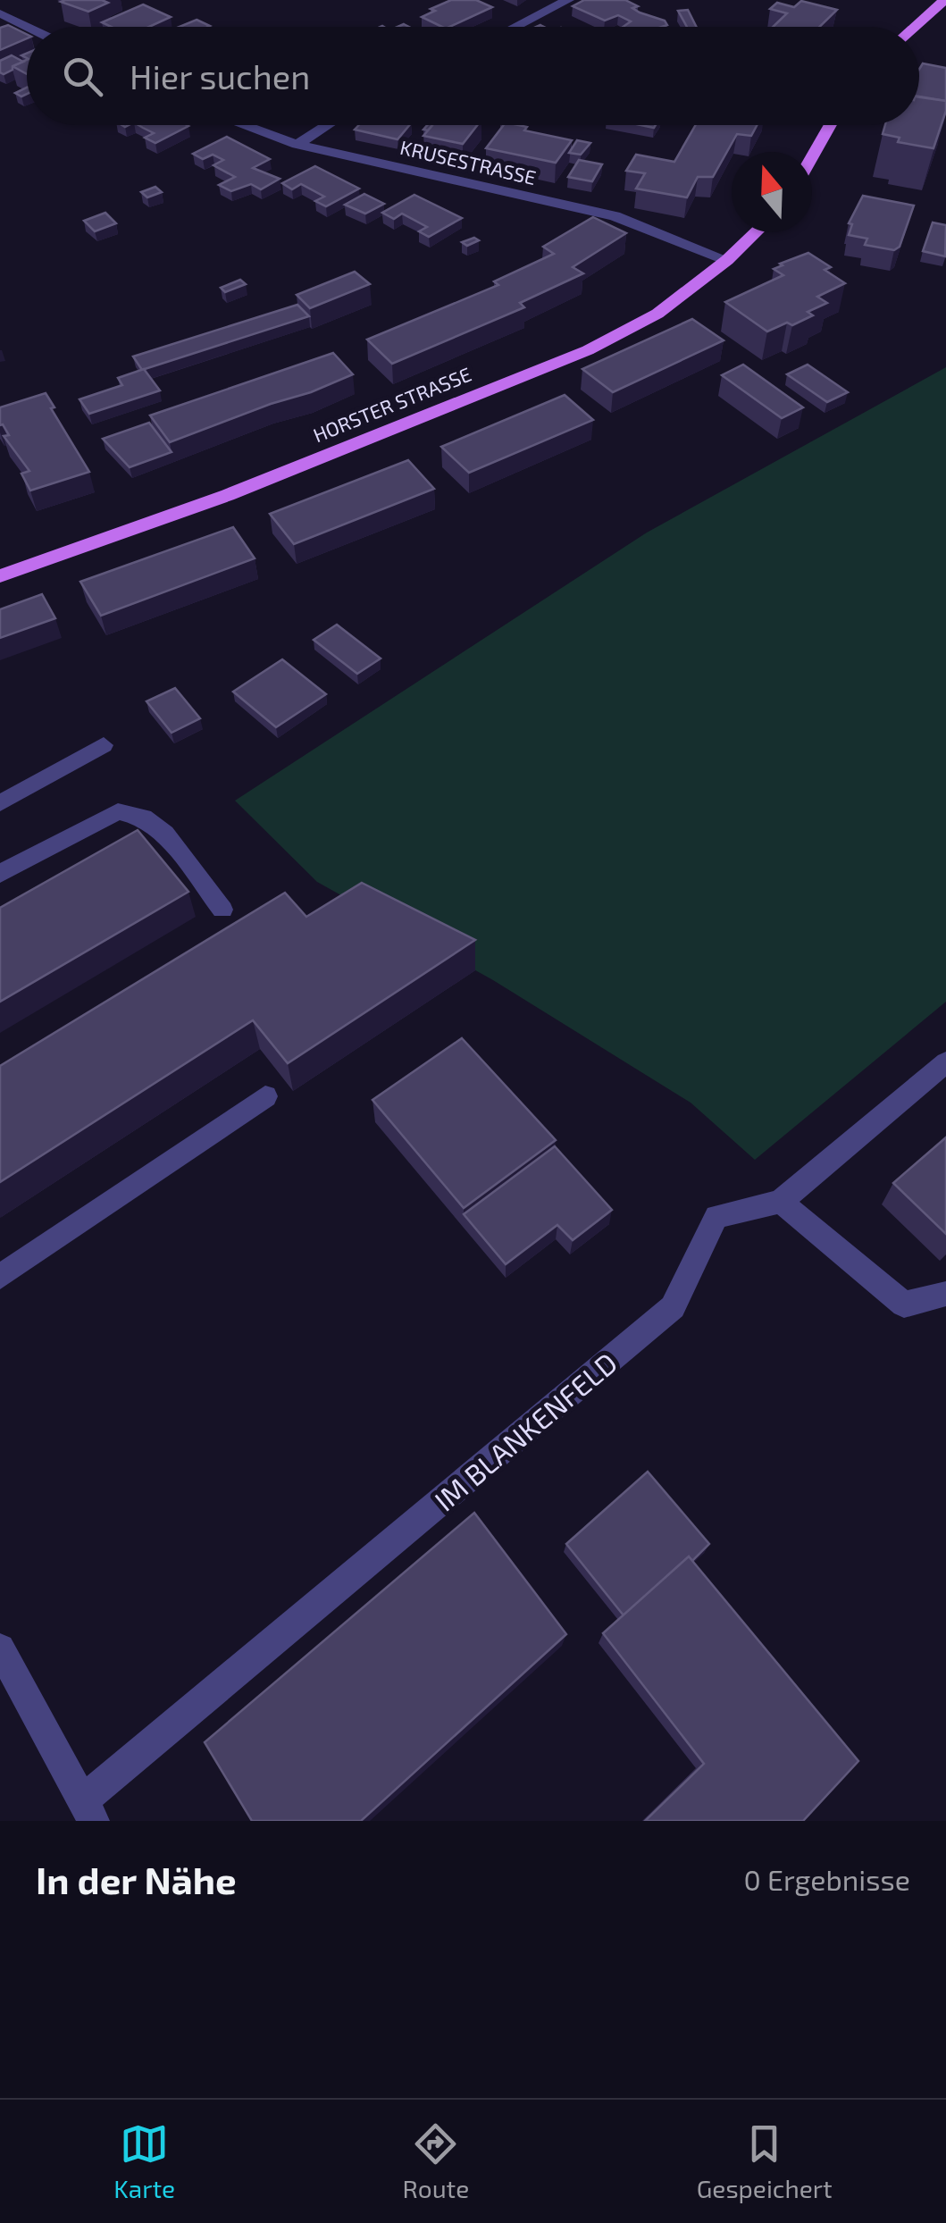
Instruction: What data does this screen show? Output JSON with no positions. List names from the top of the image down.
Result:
{
  "streets": {
    "main road": ["HORSTER STRASSE"],
    "street": ["KRUSESTRASSE", "IM BLANKENFELD"]
  },
  "crossings": [
    ["KRUSESTRASSE", "HORSTER STRASSE"]
  ],
  "north": "top",
  "page": {
    "search": "Hier suchen",
    "heading": ["In der Nähe", "0 Ergebnisse"],
    "nav": ["Karte", "Route", "Gespeichert"]
  }
}
